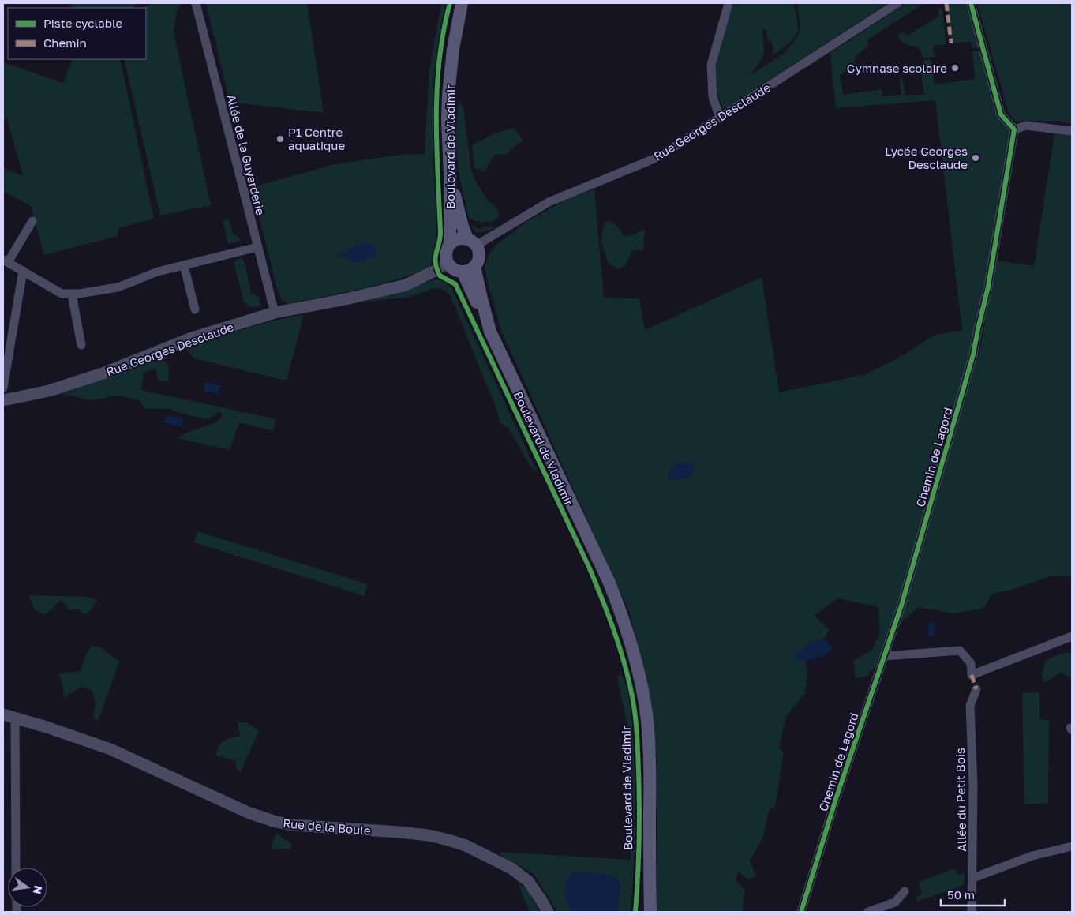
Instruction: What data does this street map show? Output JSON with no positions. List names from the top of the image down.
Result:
{
  "streets": {
    "main road": ["Boulevard de Vladimir"],
    "street": [
      "Rue Georges Desclaude",
      "Allée de la Guyarderie",
      "Chemin de Lagord",
      "Allée du Petit Bois",
      "Rue de la Boule"
    ]
  },
  "crossings": [
    ["Rue Georges Desclaude", "Boulevard de Vladimir"],
    ["Rue Georges Desclaude", "Allée de la Guyarderie"]
  ],
  "places": ["Gymnase scolaire", "P1 Centre aquatique", "Lycée Georges Desclaude"],
  "legend": ["Piste cyclable", "Chemin"],
  "scale_bar": "50 m",
  "north": "right"
}
